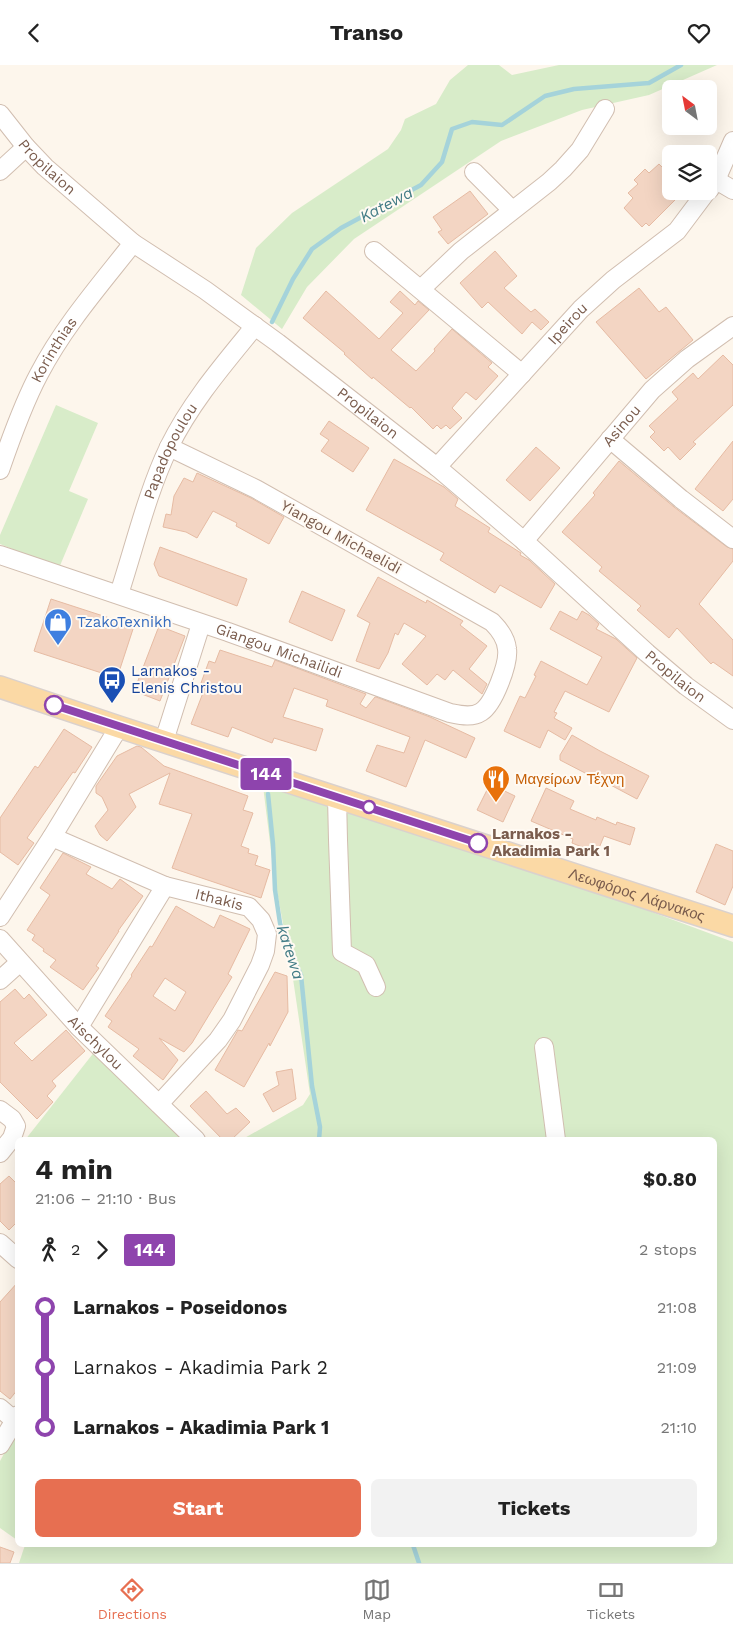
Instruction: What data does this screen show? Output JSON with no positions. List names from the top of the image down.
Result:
{
  "streets": {
    "main road": ["Λεωφόρος Λάρνακος"],
    "street": [
      "Propilaion",
      "Ipeirou",
      "Korinthias",
      "Asinou",
      "Papadopoulou",
      "Yiangou Michaelidi",
      "Giangou Michailidi",
      "Ithakis",
      "Aischylou"
    ]
  },
  "crossings": [
    ["Propilaion", "Ipeirou"],
    ["Propilaion", "Korinthias"],
    ["Propilaion", "Asinou"],
    ["Propilaion", "Papadopoulou"],
    ["Papadopoulou", "Yiangou Michaelidi"],
    ["Papadopoulou", "Giangou Michailidi"],
    ["Yiangou Michaelidi", "Giangou Michailidi"],
    ["Ithakis", "Aischylou"]
  ],
  "water": ["Katewa", "katewa"],
  "places": {
    "shop": ["TzakoTexnikh"],
    "bus stop": ["Larnakos - Elenis Christou"],
    "restaurant": ["Μαγείρων Τέχνη"],
    "other": ["Larnakos - Akadimia Park 1"]
  },
  "lines": ["bus line 144"],
  "north": "top left",
  "page": {
    "header": "Transo",
    "on_map": "144",
    "heading": ["4 min", "21:06 – 21:10 · Bus", "$0.80"],
    "legs": ["2", "144", "2 stops"],
    "list": [
      {
        "name": "Larnakos - Poseidonos",
        "value": "21:08"
      },
      {
        "name": "Larnakos - Akadimia Park 2",
        "value": "21:09"
      },
      {
        "name": "Larnakos - Akadimia Park 1",
        "value": "21:10"
      }
    ],
    "buttons": ["Start", "Tickets"],
    "tabs": ["Directions", "Map", "Tickets"]
  }
}
